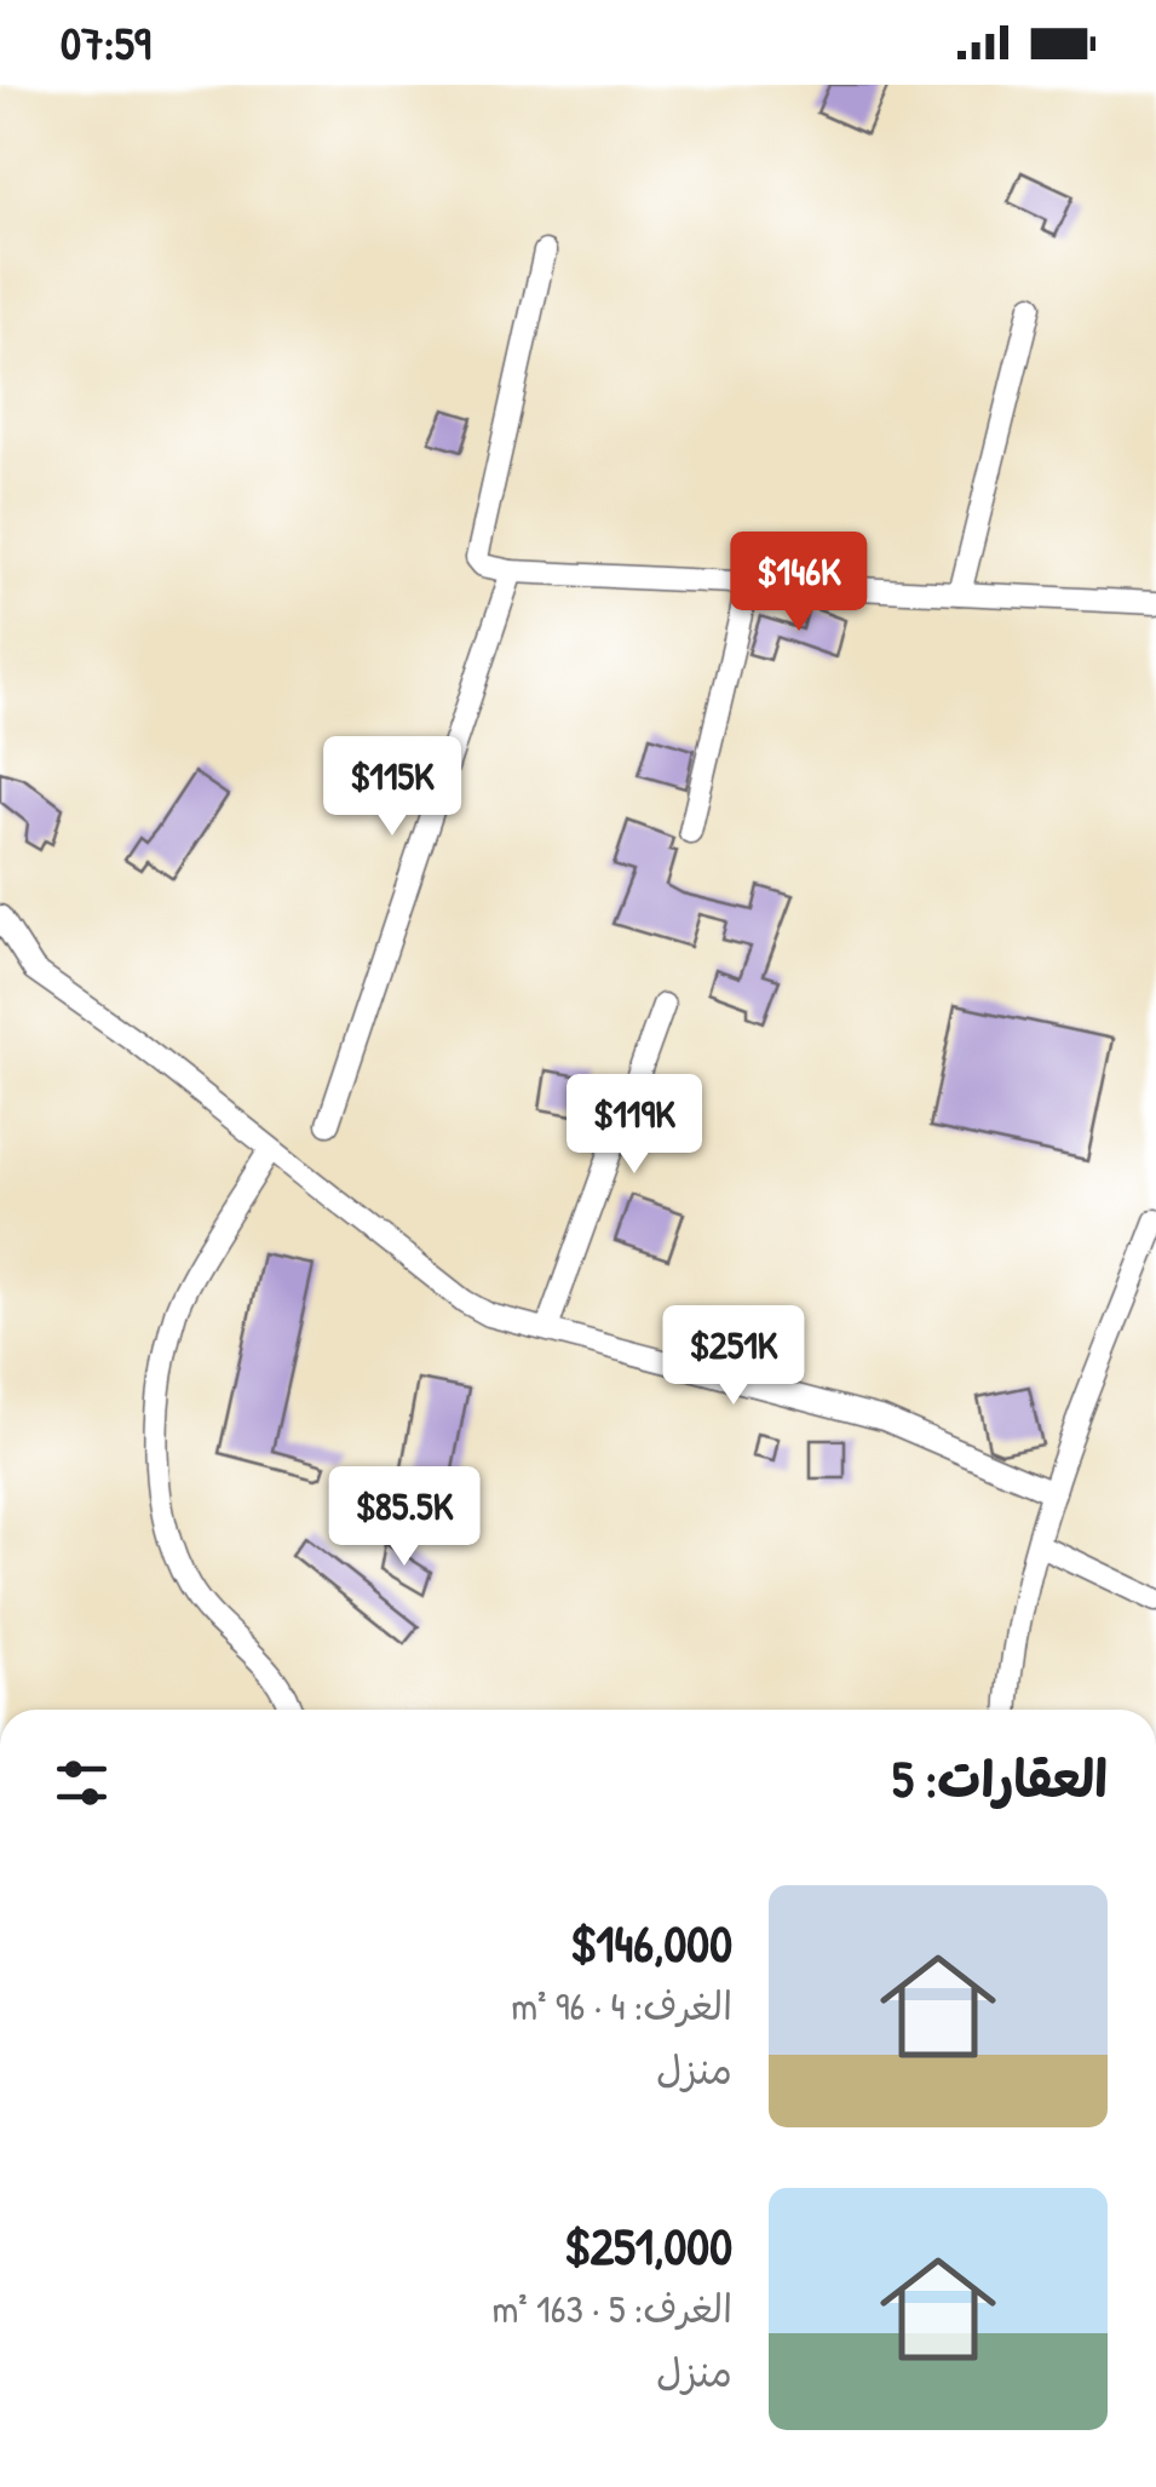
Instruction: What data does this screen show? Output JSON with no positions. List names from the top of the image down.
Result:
{
  "page": {
    "status": "07:59",
    "price": [
      "$146K",
      "$115K",
      "$119K",
      "$251K",
      "$85.5K"
    ],
    "heading": "العقارات: 5",
    "list": [
      {
        "name": "$146,000",
        "note": "الغرف: 4 · 96 m² · منزل"
      },
      {
        "name": "$251,000",
        "note": "الغرف: 5 · 163 m² · منزل"
      }
    ]
  }
}
